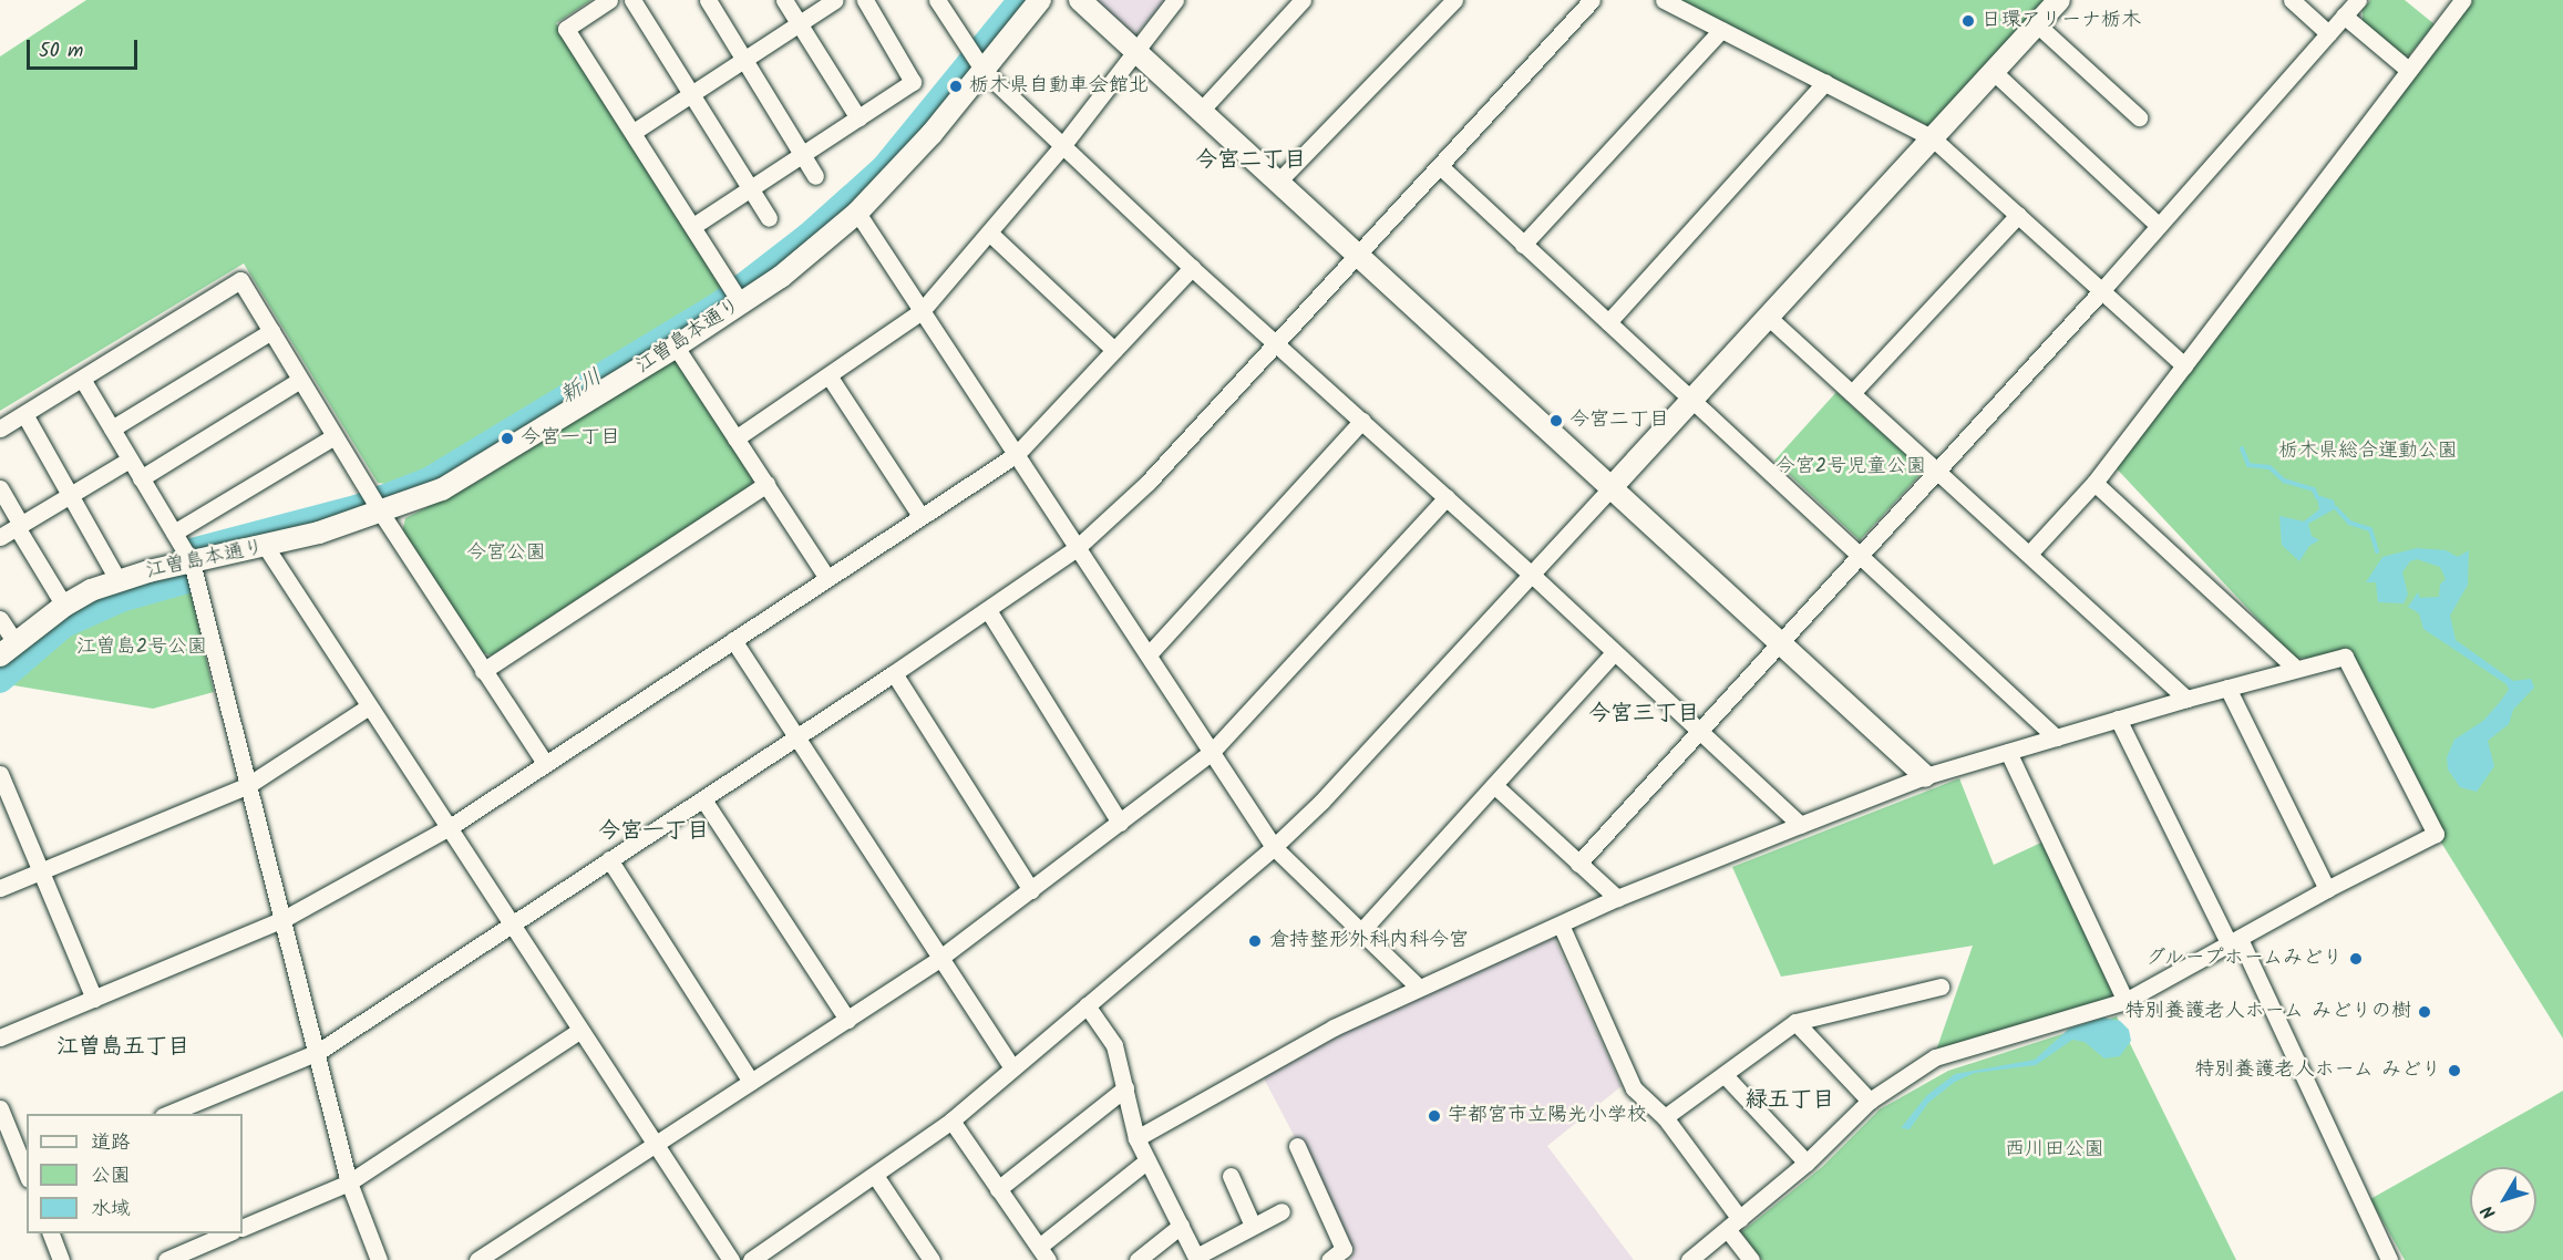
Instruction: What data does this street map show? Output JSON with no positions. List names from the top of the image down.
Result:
{
  "streets": {
    "street": ["江曽島本通り"]
  },
  "districts": [
    "今宮二丁目",
    "今宮三丁目",
    "今宮一丁目",
    "江曽島五丁目",
    "緑五丁目"
  ],
  "water": ["新川"],
  "parks": [
    "栃木県総合運動公園",
    "今宮2号児童公園",
    "今宮公園",
    "江曽島2号公園",
    "西川田公園"
  ],
  "places": [
    "日環アリーナ栃木",
    "栃木県自動車会館北",
    "今宮二丁目",
    "今宮一丁目",
    "倉持整形外科内科今宮",
    "グループホームみどり",
    "特別養護老人ホーム みどりの樹",
    "特別養護老人ホーム みどり",
    "宇都宮市立陽光小学校"
  ],
  "legend": ["道路", "公園", "水域"],
  "scale_bar": "50 m",
  "north": "bottom left"
}
